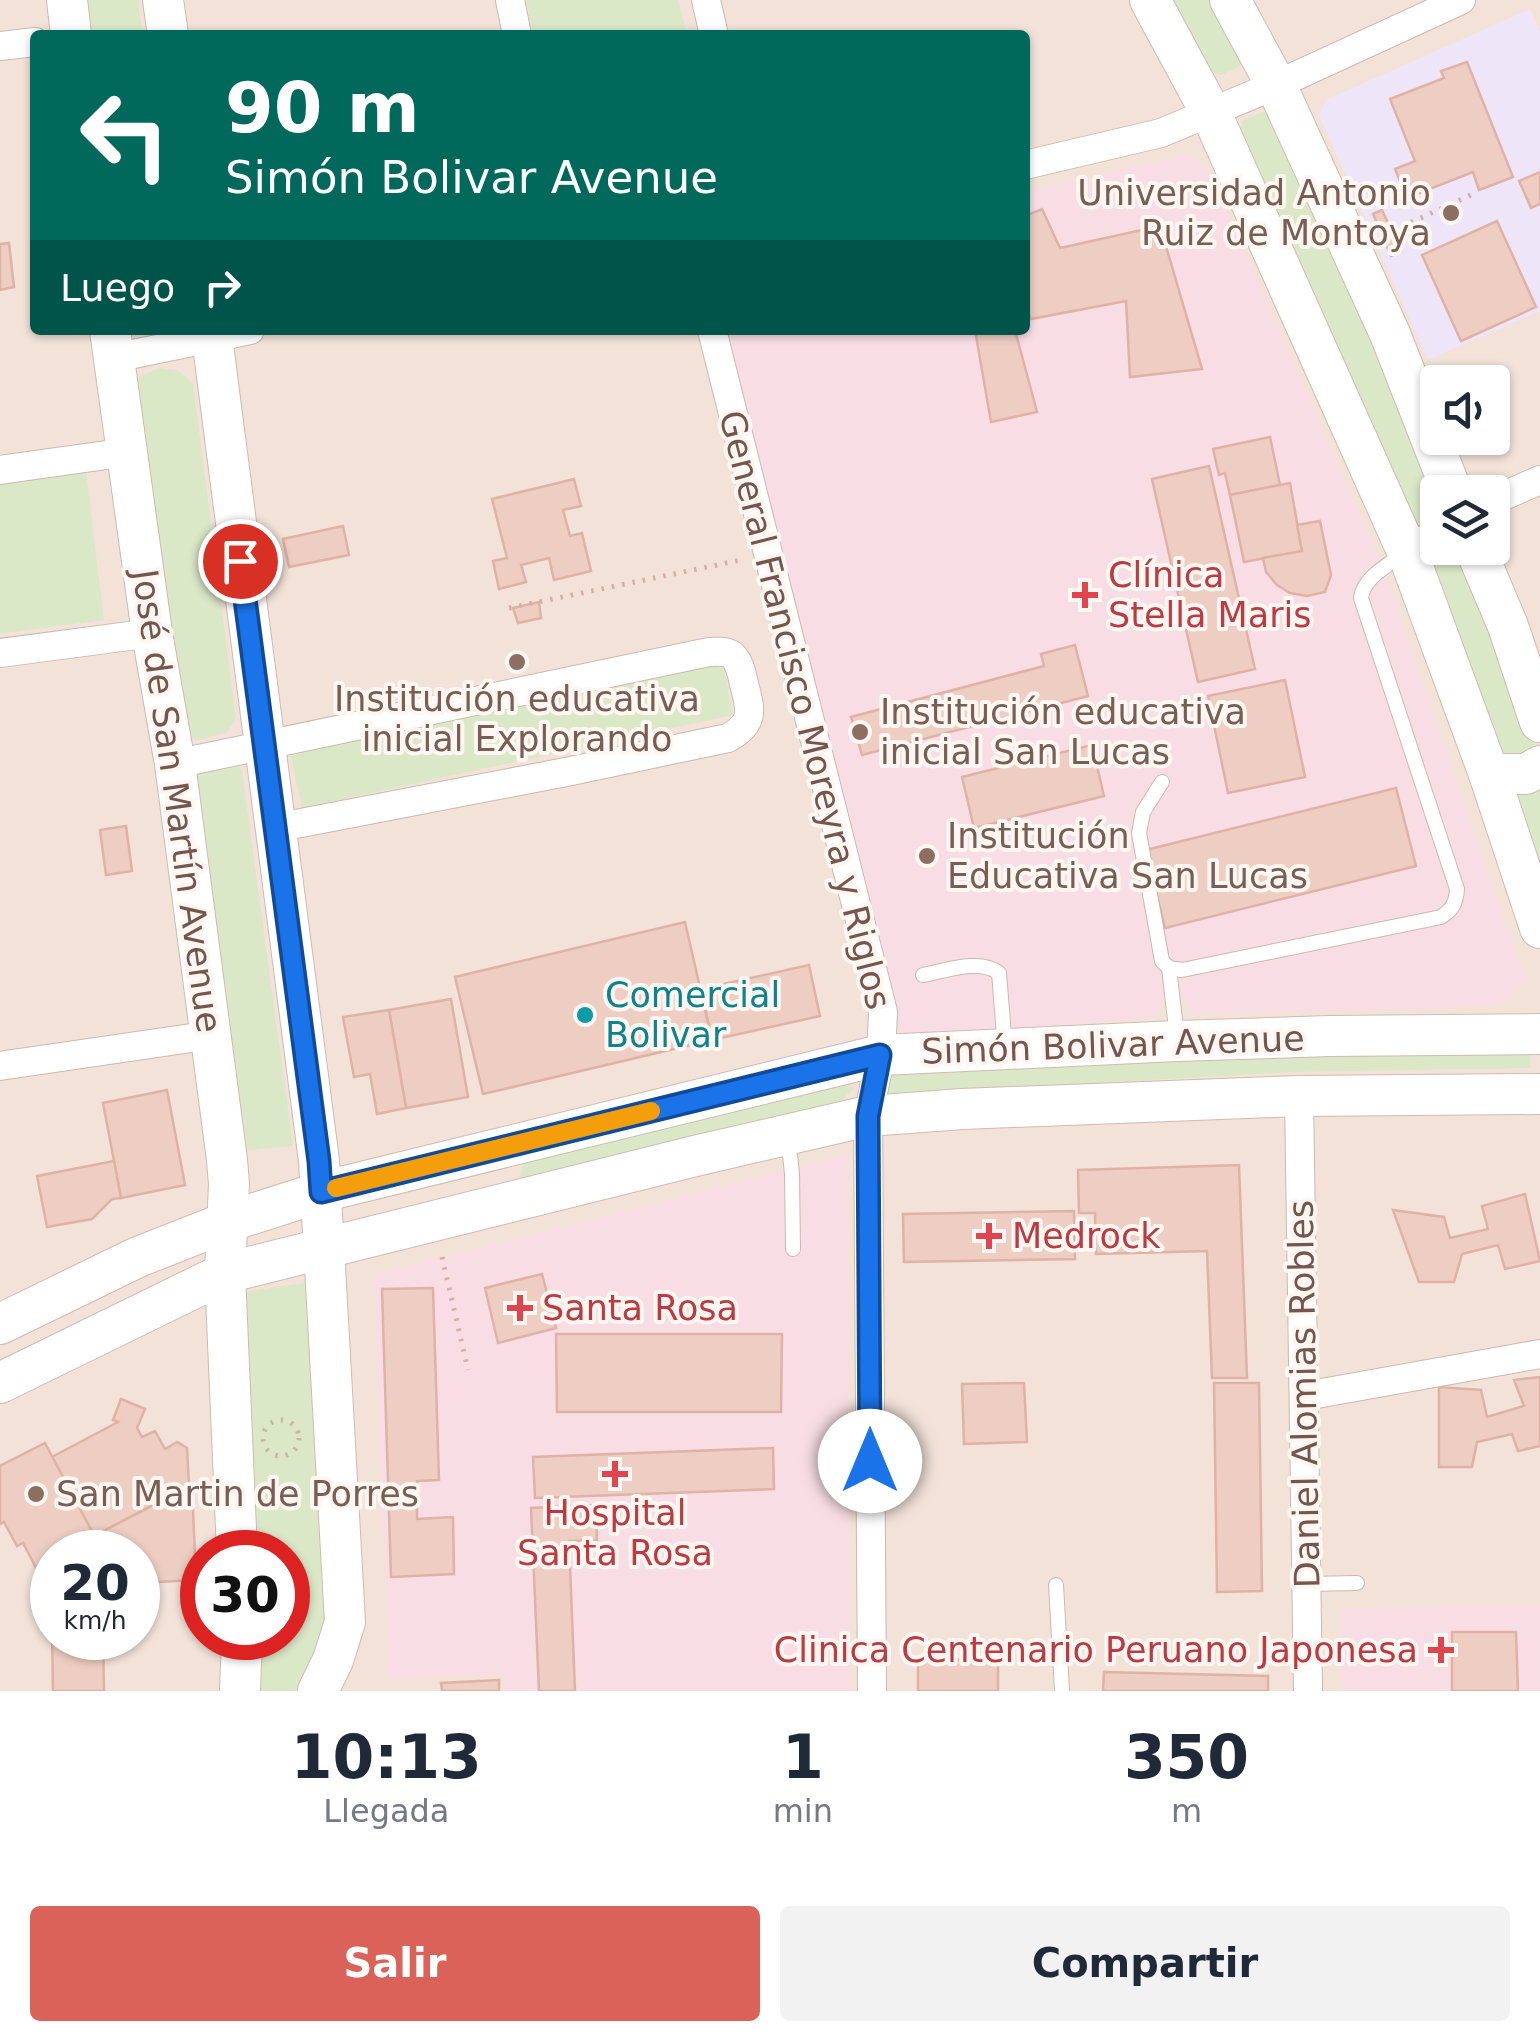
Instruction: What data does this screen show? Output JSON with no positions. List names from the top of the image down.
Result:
{
  "streets": {
    "main road": ["José de San Martín Avenue", "Simón Bolivar Avenue"],
    "street": ["General Francisco Moreyra y Riglos", "Daniel Alomias Robles"]
  },
  "crossings": [
    ["General Francisco Moreyra y Riglos", "Simón Bolivar Avenue"],
    ["José de San Martín Avenue", "Simón Bolivar Avenue"],
    ["Simón Bolivar Avenue", "Daniel Alomias Robles"]
  ],
  "places": {
    "other": [
      "Universidad Antonio Ruiz de Montoya",
      "Institución educativa inicial Explorando",
      "Institución educativa inicial San Lucas",
      "Institución Educativa San Lucas",
      "Comercial Bolivar",
      "San Martin de Porres"
    ],
    "health": [
      "Clínica Stella Maris",
      "Medrock",
      "Santa Rosa",
      "Hospital Santa Rosa",
      "Clinica Centenario Peruano Japonesa"
    ]
  },
  "page": {
    "turn": ["90 m", "Simón Bolivar Avenue"],
    "then": "Luego",
    "speed": "20 km/h",
    "limit": "30",
    "eta": [
      "10:13",
      "Llegada",
      "1",
      "min",
      "350",
      "m"
    ],
    "buttons": ["Salir", "Compartir"]
  }
}
